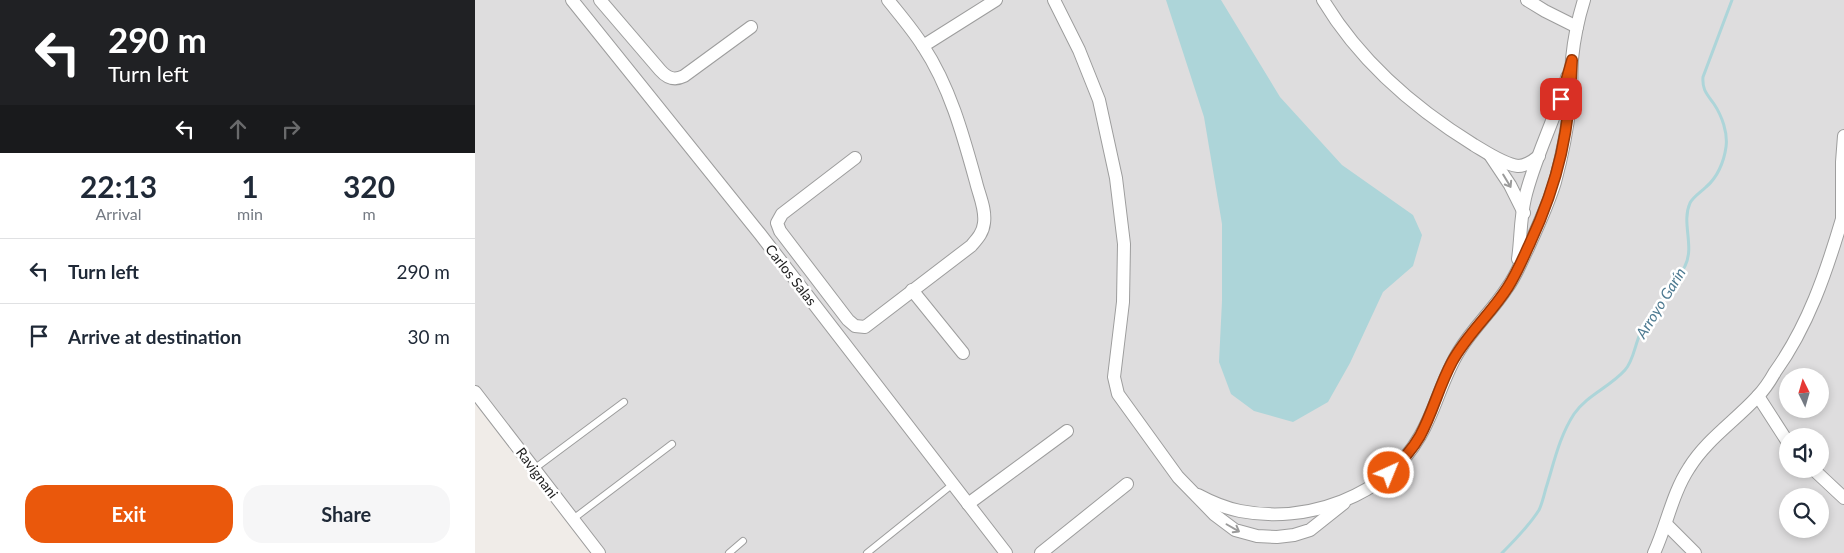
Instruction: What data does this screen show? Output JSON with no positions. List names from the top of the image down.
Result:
{
  "streets": {
    "street": ["Carlos Salas", "Ravignani"]
  },
  "water": ["Arroyo Garín"],
  "north": "top",
  "page": {
    "turn": ["290 m", "Turn left"],
    "eta": [
      "22:13",
      "Arrival",
      "1",
      "min",
      "320",
      "m"
    ],
    "list": [
      {
        "name": "Turn left",
        "value": "290 m"
      },
      {
        "name": "Arrive at destination",
        "value": "30 m"
      }
    ],
    "buttons": ["Exit", "Share"]
  }
}
